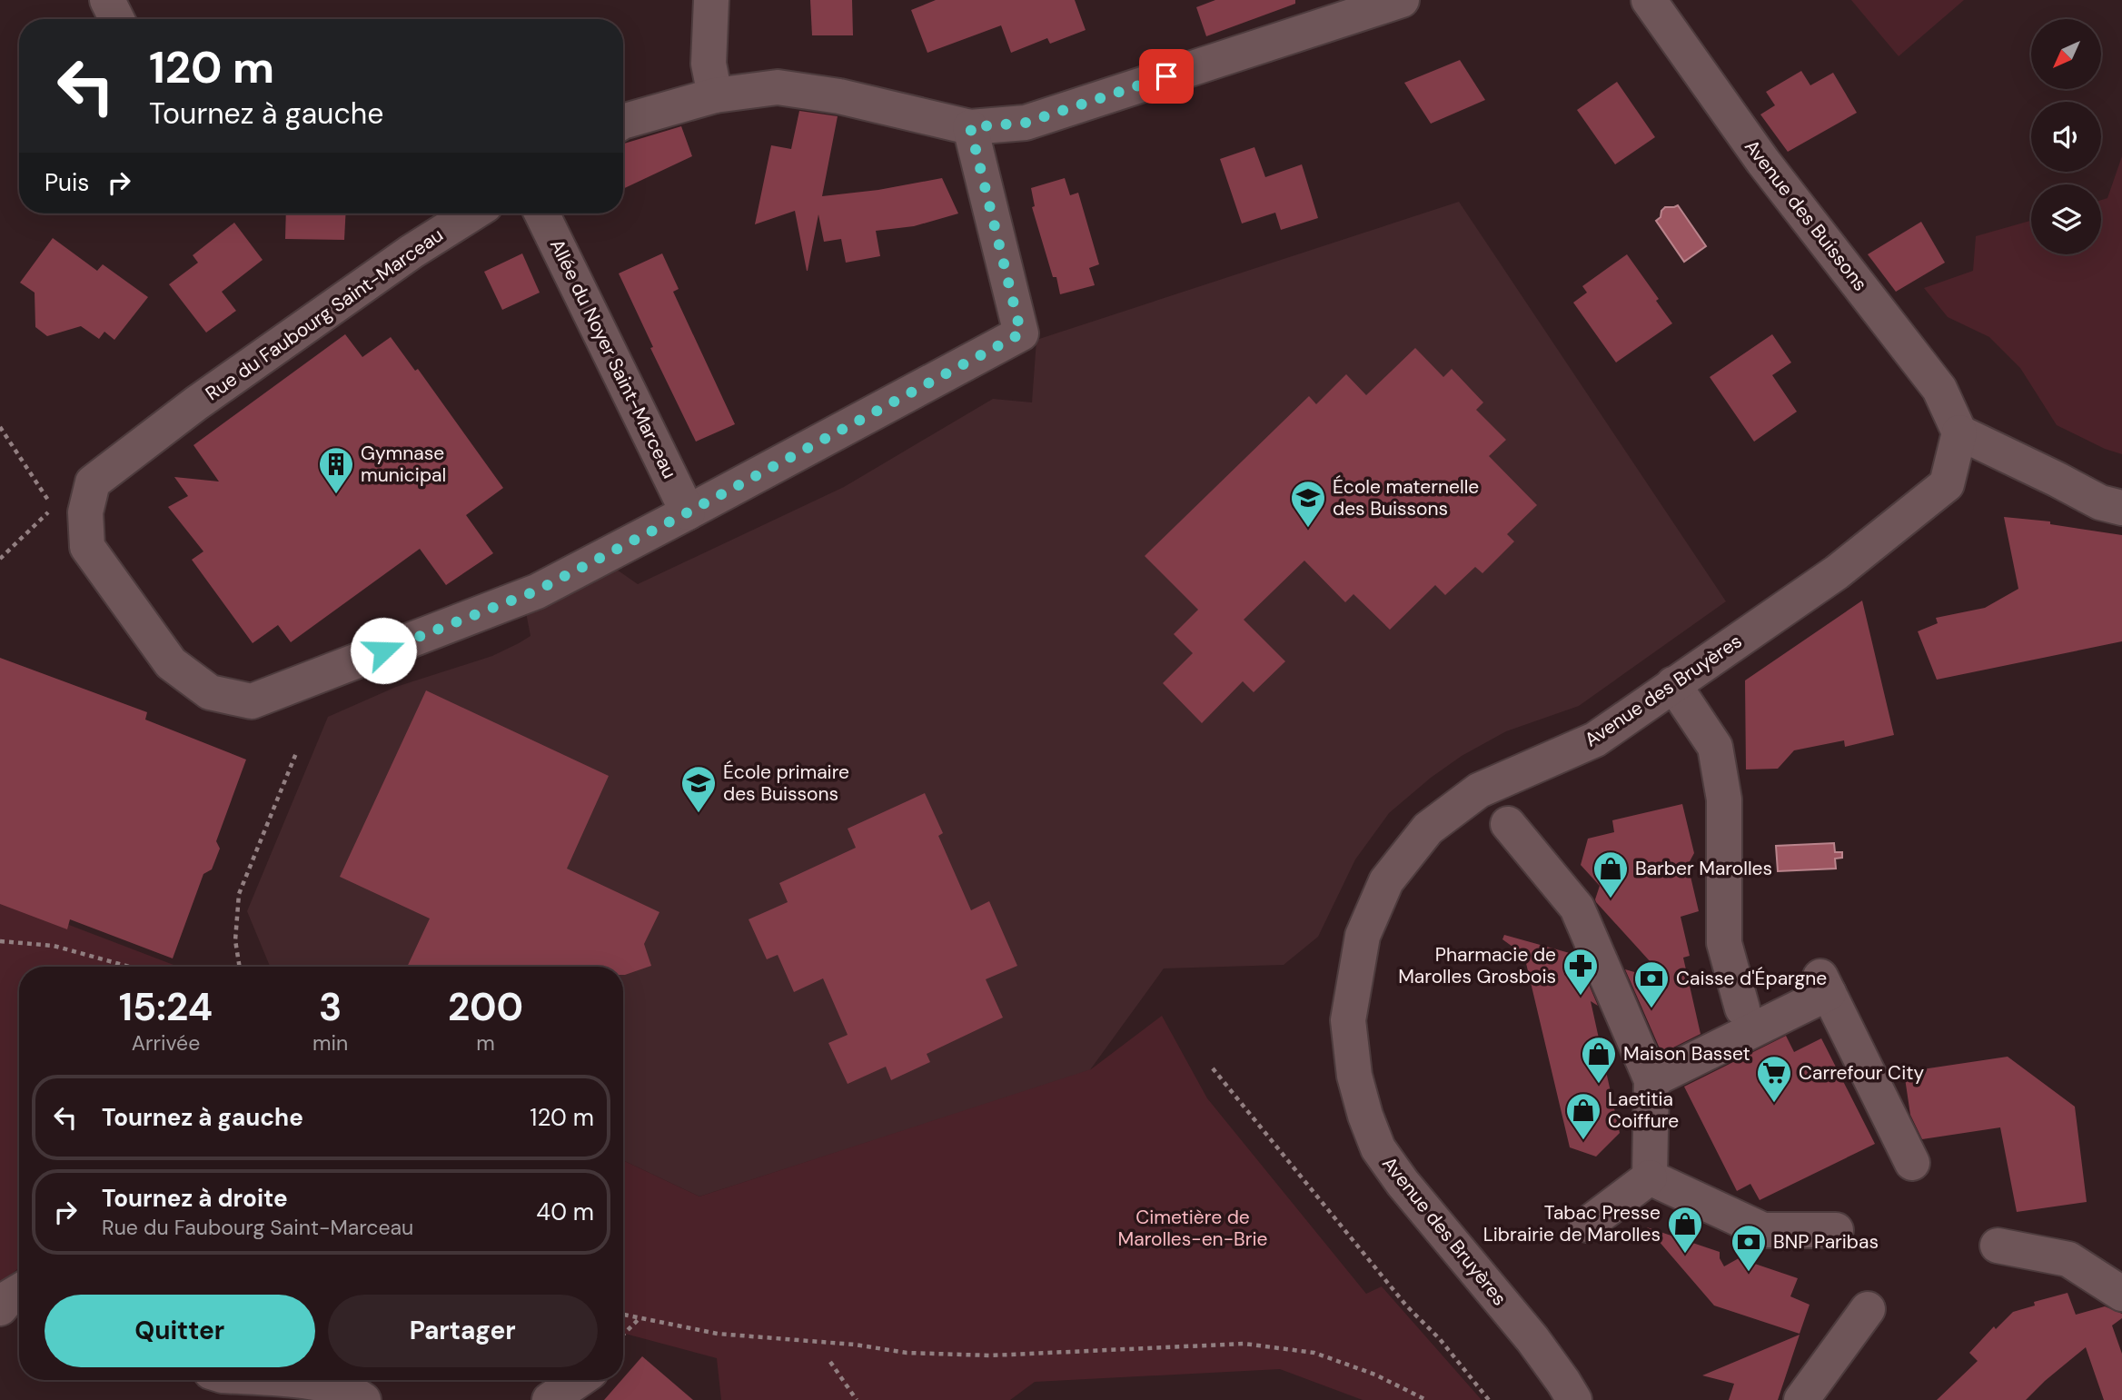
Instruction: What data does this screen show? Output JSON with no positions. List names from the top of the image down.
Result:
{
  "streets": {
    "street": [
      "Avenue des Buissons",
      "Rue du Faubourg Saint-Marceau",
      "Allée du Noyer Saint-Marceau",
      "Avenue des Bruyères"
    ]
  },
  "crossings": [
    ["Avenue des Buissons", "Avenue des Bruyères"],
    ["Rue du Faubourg Saint-Marceau", "Allée du Noyer Saint-Marceau"]
  ],
  "parks": ["Cimetière de Marolles-en-Brie"],
  "places": {
    "building": ["Gymnase municipal"],
    "school or university": ["École maternelle des Buissons", "École primaire des Buissons"],
    "shop": [
      "Barber Marolles",
      "Maison Basset",
      "Laetitia Coiffure",
      "Tabac Presse Librairie de Marolles"
    ],
    "pharmacy": ["Pharmacie de Marolles Grosbois"],
    "bank": ["Caisse d'Épargne", "BNP Paribas"],
    "supermarket": ["Carrefour City"]
  },
  "north": "bottom left",
  "page": {
    "turn": ["120 m", "Tournez à gauche"],
    "then": "Puis",
    "eta": [
      "15:24",
      "Arrivée",
      "3",
      "min",
      "200",
      "m"
    ],
    "list": [
      {
        "name": "Tournez à gauche",
        "value": "120 m"
      },
      {
        "name": "Tournez à droite",
        "note": "Rue du Faubourg Saint-Marceau",
        "value": "40 m"
      }
    ],
    "buttons": ["Quitter", "Partager"]
  }
}
